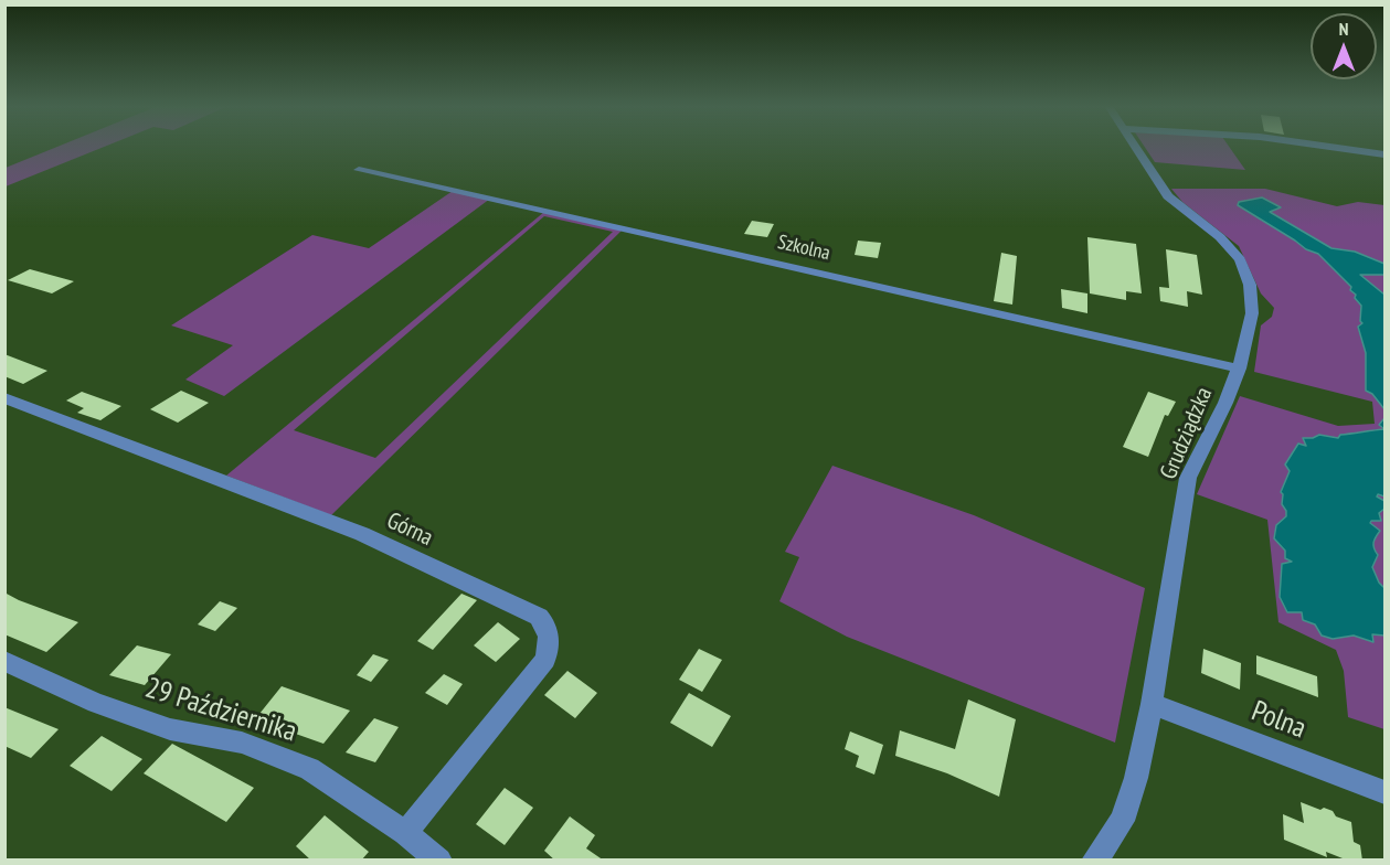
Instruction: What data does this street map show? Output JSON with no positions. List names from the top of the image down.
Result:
{
  "streets": {
    "street": [
      "Szkolna",
      "Grudziądzka",
      "Górna",
      "29 Października",
      "Polna"
    ]
  },
  "crossings": [
    ["Szkolna", "Grudziądzka"],
    ["Grudziądzka", "Polna"],
    ["Górna", "29 Października"]
  ],
  "north": "top"
}
